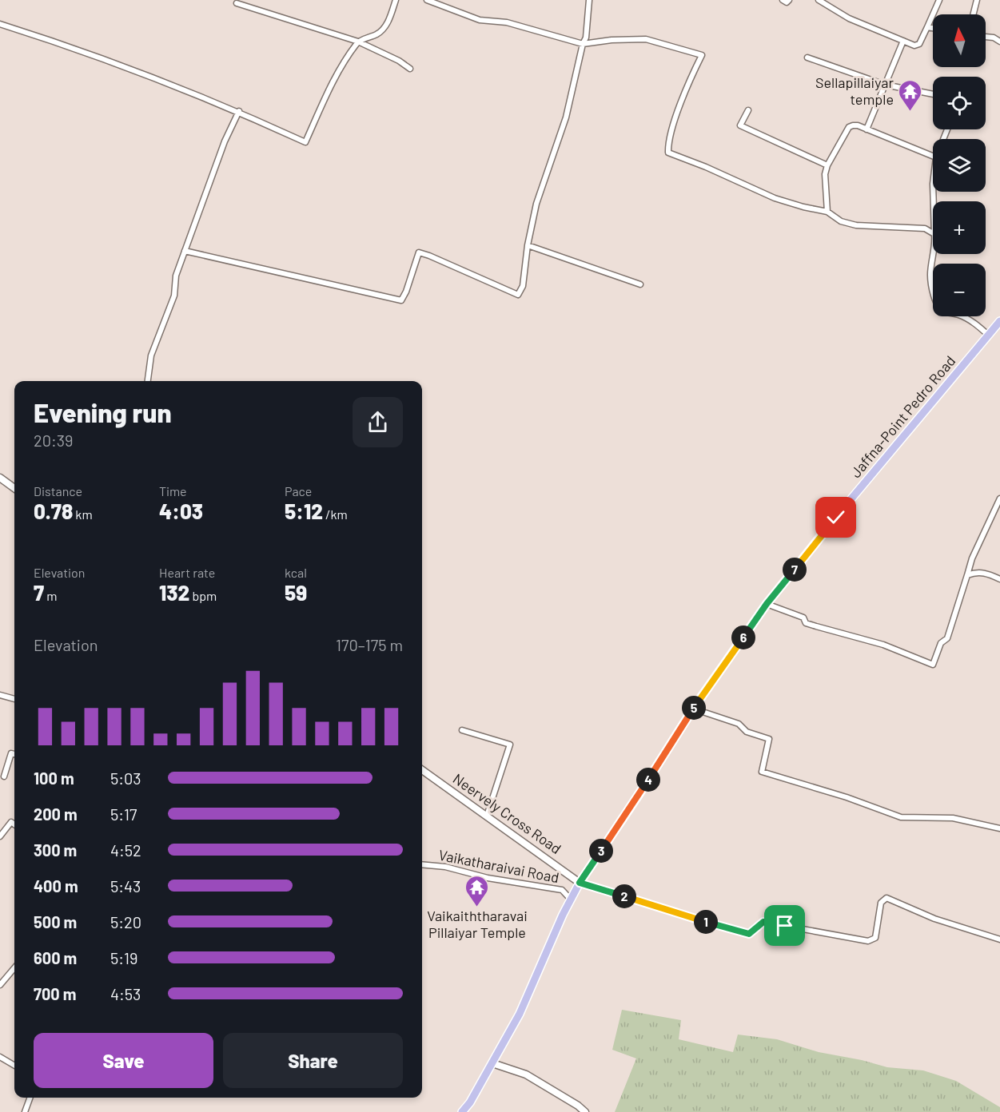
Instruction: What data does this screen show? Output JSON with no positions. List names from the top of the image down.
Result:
{
  "streets": {
    "main road": ["Jaffna-Point Pedro Road"],
    "street": ["Neervely Cross Road", "Vaikatharaivai Road"]
  },
  "crossings": [
    ["Jaffna-Point Pedro Road", "Neervely Cross Road"],
    ["Jaffna-Point Pedro Road", "Vaikatharaivai Road"]
  ],
  "places": {
    "temple": ["Sellapillaiyar temple", "Vaikaiththaravai Pillaiyar Temple"]
  },
  "north": "top",
  "page": {
    "map_buttons": ["+", "−"],
    "heading": ["Evening run", "20:39"],
    "stats": [
      ["Distance", "0.78 km"],
      ["Time", "4:03"],
      ["Pace", "5:12 /km"],
      ["Elevation", "7 m"],
      ["Heart rate", "132 bpm"],
      ["kcal", "59"]
    ],
    "pins": [
      "7",
      "6",
      "5",
      "4",
      "3",
      "2",
      "1"
    ],
    "chart": ["Elevation", "170–175 m"],
    "list": [
      {
        "name": "100 m",
        "note": "5:03"
      },
      {
        "name": "200 m",
        "note": "5:17"
      },
      {
        "name": "300 m",
        "note": "4:52"
      },
      {
        "name": "400 m",
        "note": "5:43"
      },
      {
        "name": "500 m",
        "note": "5:20"
      },
      {
        "name": "600 m",
        "note": "5:19"
      },
      {
        "name": "700 m",
        "note": "4:53"
      }
    ],
    "buttons": ["Save", "Share"]
  }
}
